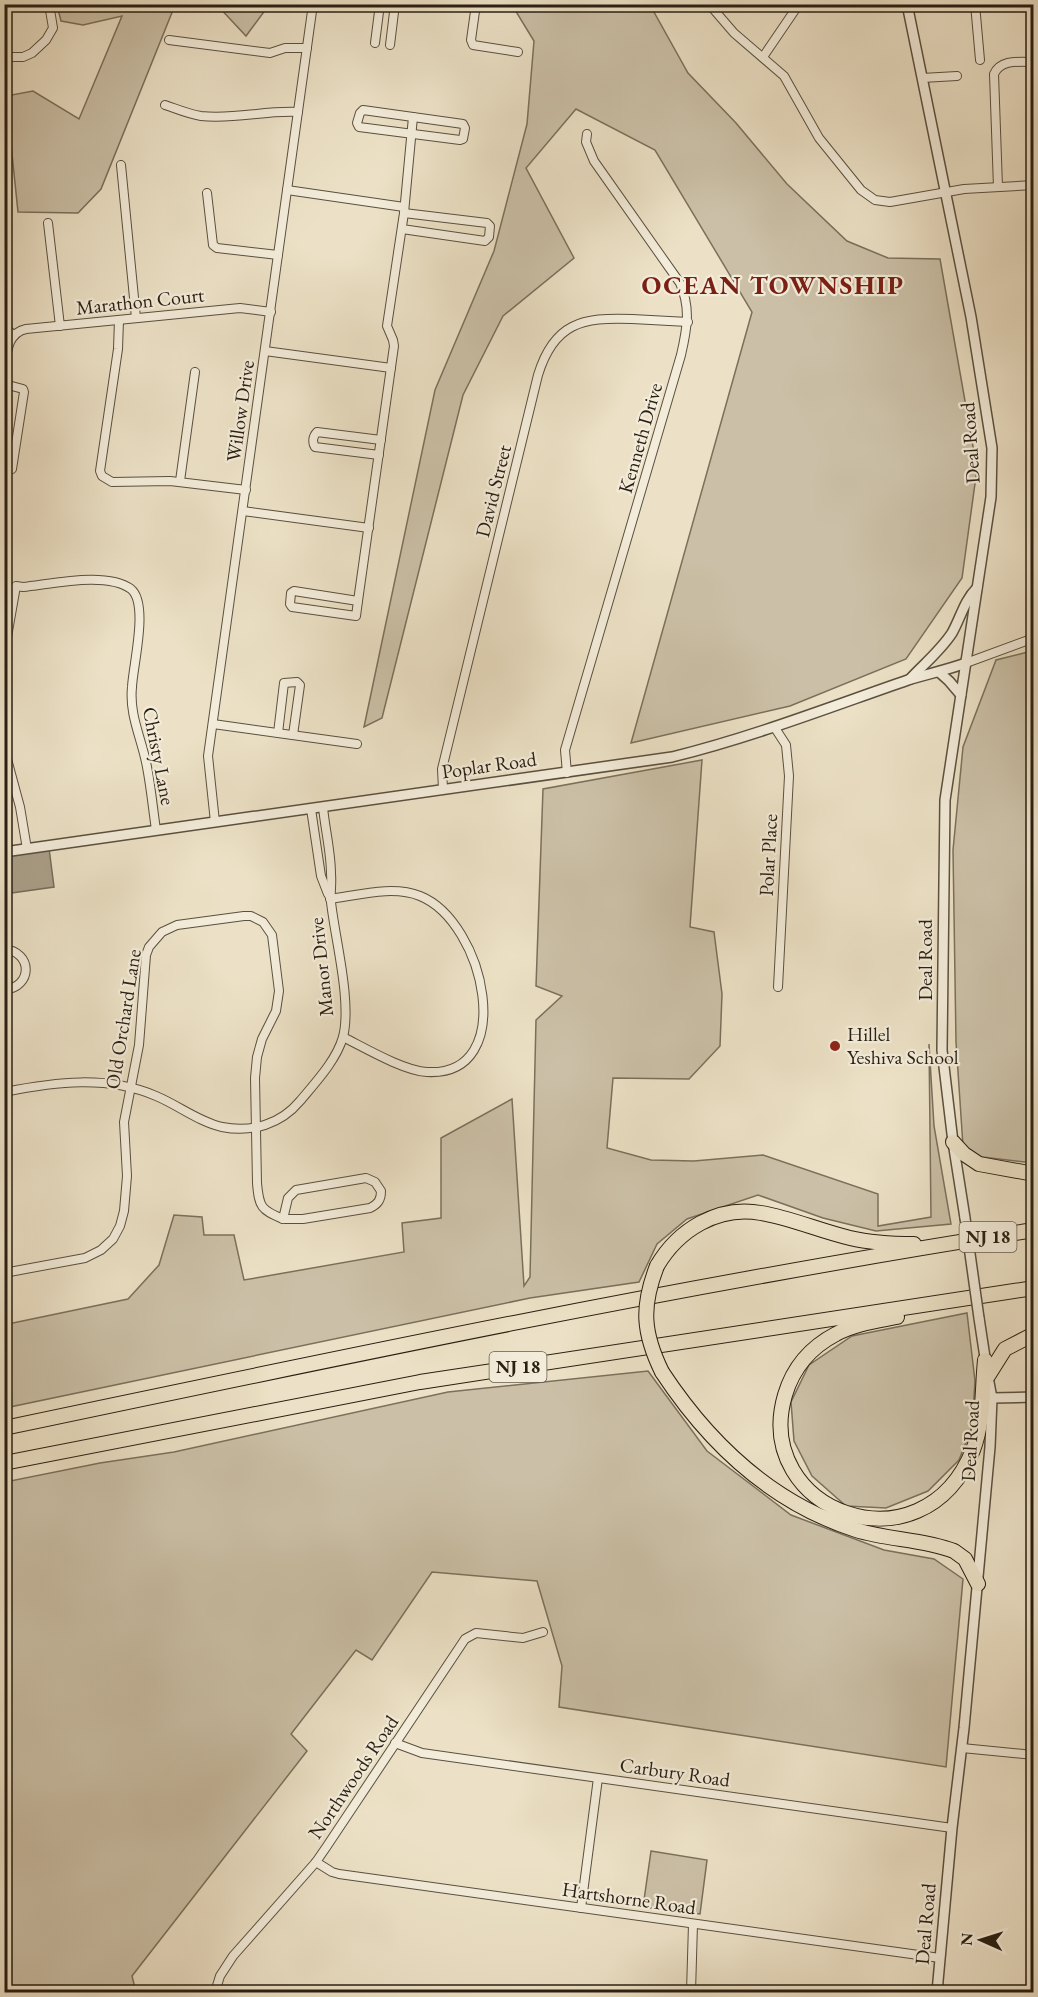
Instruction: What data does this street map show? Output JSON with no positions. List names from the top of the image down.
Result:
{
  "streets": {
    "highway": ["NJ 18"],
    "street": [
      "Marathon Court",
      "Willow Drive",
      "Kenneth Drive",
      "Deal Road",
      "David Street",
      "Christy Lane",
      "Poplar Road",
      "Polar Place",
      "Manor Drive",
      "Old Orchard Lane",
      "Carbury Road",
      "Northwoods Road",
      "Hartshorne Road"
    ]
  },
  "crossings": [
    ["Marathon Court", "Willow Drive"],
    ["Willow Drive", "Poplar Road"],
    ["Kenneth Drive", "David Street"],
    ["Kenneth Drive", "Poplar Road"],
    ["Deal Road", "Poplar Road"],
    ["Deal Road", "Carbury Road"],
    ["Deal Road", "Hartshorne Road"],
    ["David Street", "Poplar Road"],
    ["Christy Lane", "Poplar Road"],
    ["Poplar Road", "Polar Place"],
    ["Poplar Road", "Manor Drive"],
    ["Manor Drive", "Old Orchard Lane"],
    ["Carbury Road", "Northwoods Road"],
    ["Northwoods Road", "Hartshorne Road"]
  ],
  "districts": ["OCEAN TOWNSHIP"],
  "places": ["Hillel Yeshiva School"],
  "north": "left"
}
